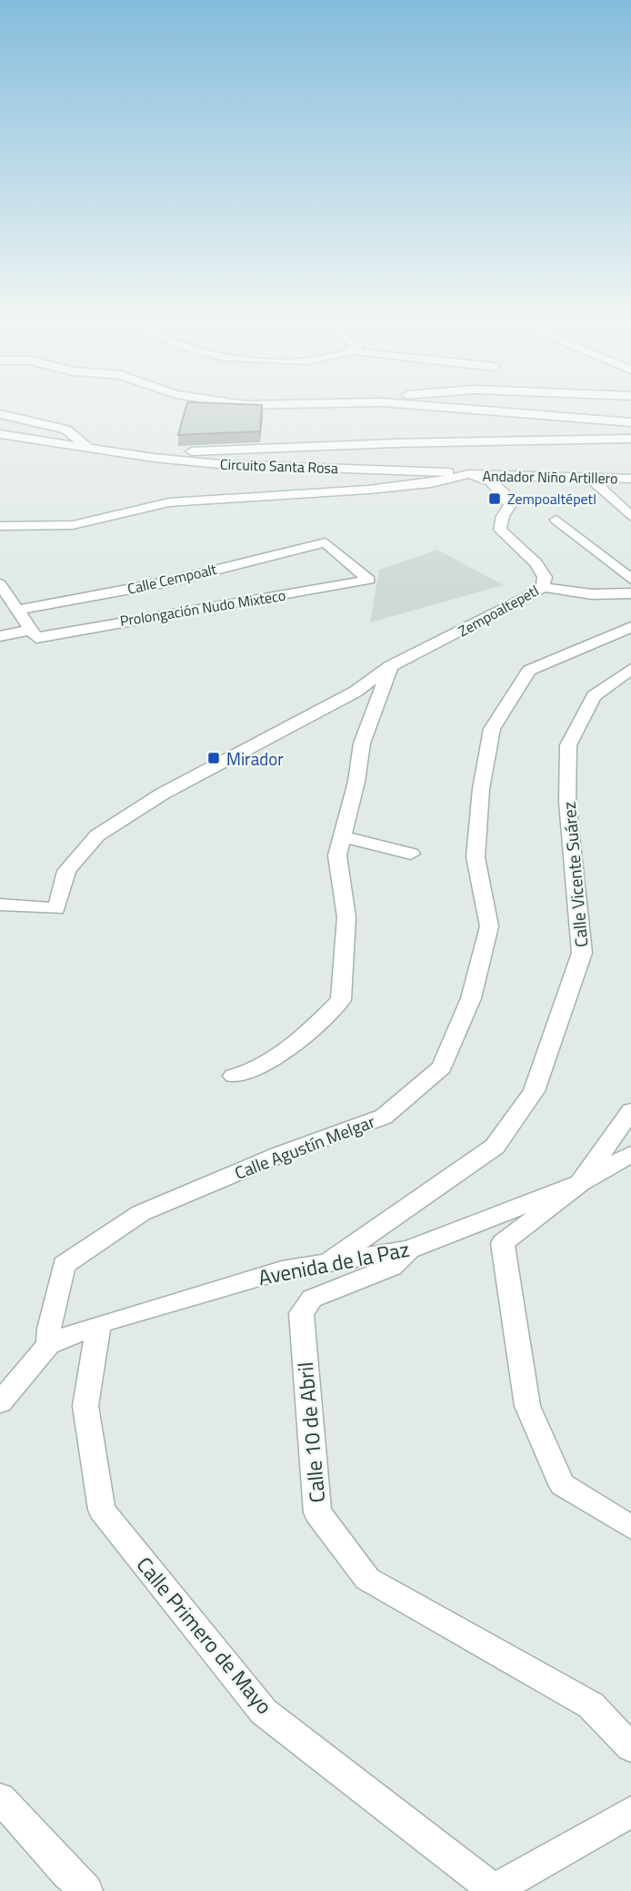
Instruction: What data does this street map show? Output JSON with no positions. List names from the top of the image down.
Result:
{
  "streets": {
    "street": [
      "Circuito Santa Rosa",
      "Andador Niño Artillero",
      "Calle Cempoalt",
      "Prolongación Nudo Mixteco",
      "Zempoaltepetl",
      "Calle Vicente Suárez",
      "Calle Agustín Melgar",
      "Avenida de la Paz",
      "Calle 10 de Abril",
      "Calle Primero de Mayo"
    ]
  },
  "crossings": [
    ["Circuito Santa Rosa", "Andador Niño Artillero"],
    ["Circuito Santa Rosa", "Zempoaltepetl"],
    ["Andador Niño Artillero", "Zempoaltepetl"],
    ["Calle Cempoalt", "Prolongación Nudo Mixteco"],
    ["Calle Vicente Suárez", "Avenida de la Paz"],
    ["Calle Agustín Melgar", "Avenida de la Paz"],
    ["Avenida de la Paz", "Calle 10 de Abril"],
    ["Avenida de la Paz", "Calle Primero de Mayo"]
  ],
  "places": {
    "transit": ["Zempoaltépetl", "Mirador"]
  }
}
